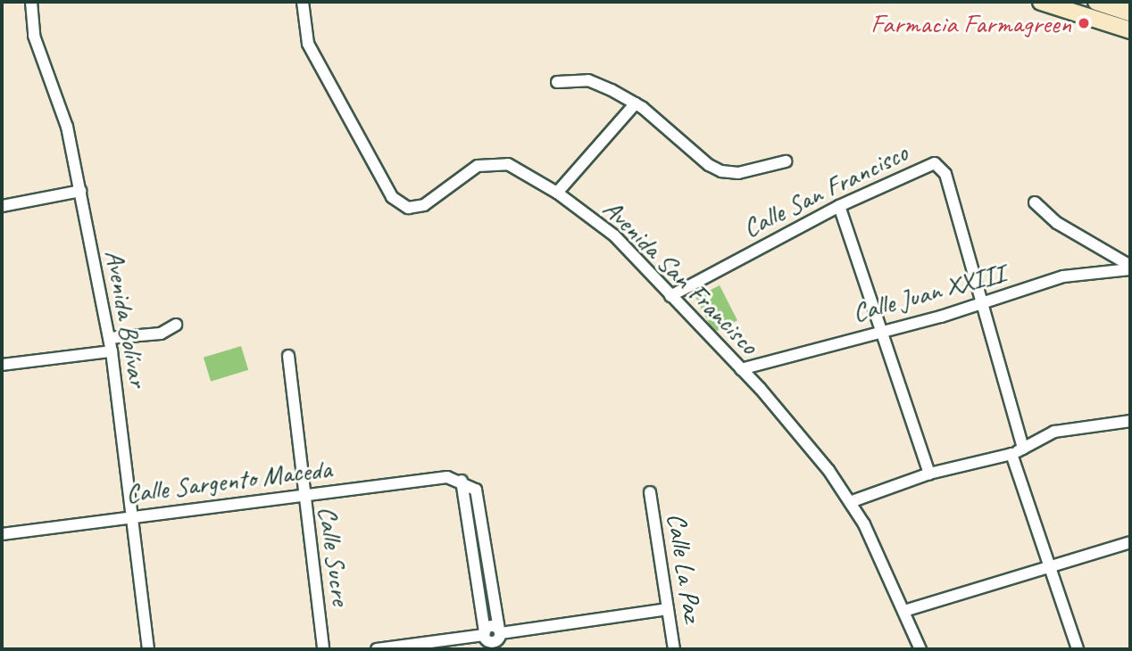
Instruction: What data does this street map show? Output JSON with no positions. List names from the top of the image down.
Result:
{
  "streets": {
    "street": [
      "Calle San Francisco",
      "Avenida San Francisco",
      "Calle Juan XXIII",
      "Avenida Bolívar",
      "Calle Sargento Maceda",
      "Calle Sucre",
      "Calle La Paz"
    ]
  },
  "crossings": [
    ["Calle San Francisco", "Avenida San Francisco"],
    ["Calle San Francisco", "Calle Juan XXIII"],
    ["Avenida San Francisco", "Calle Juan XXIII"],
    ["Avenida Bolívar", "Calle Sargento Maceda"],
    ["Calle Sargento Maceda", "Calle Sucre"]
  ],
  "places": ["Farmacia Farmagreen"]
}
